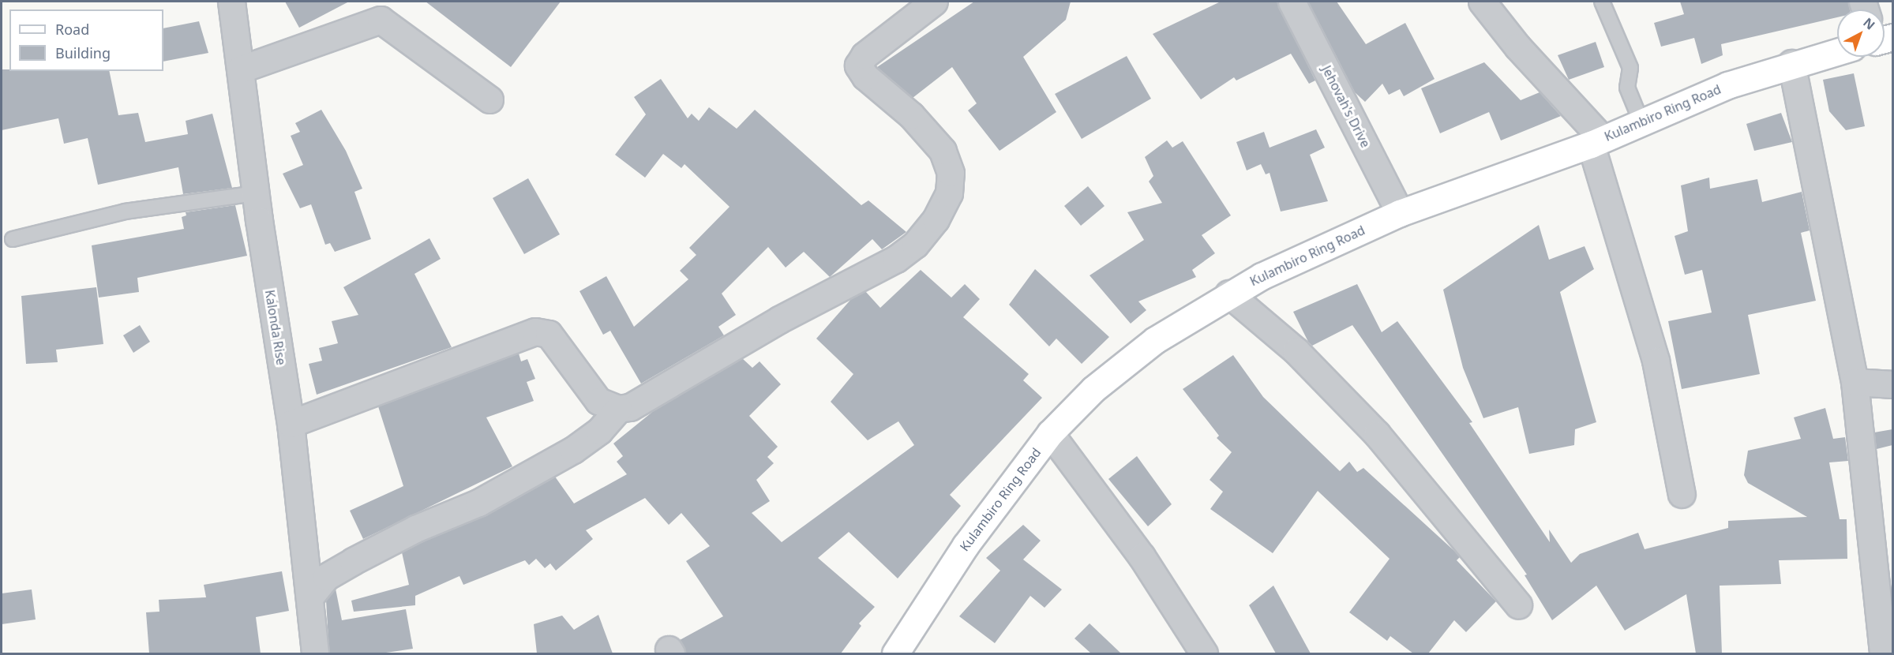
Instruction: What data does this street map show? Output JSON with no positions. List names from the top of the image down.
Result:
{
  "streets": {
    "street": ["Jehovah's Drive", "Kulambiro Ring Road", "Kalonda Rise"]
  },
  "crossings": [
    ["Jehovah's Drive", "Kulambiro Ring Road"]
  ],
  "legend": ["Road", "Building"],
  "north": "top right"
}
